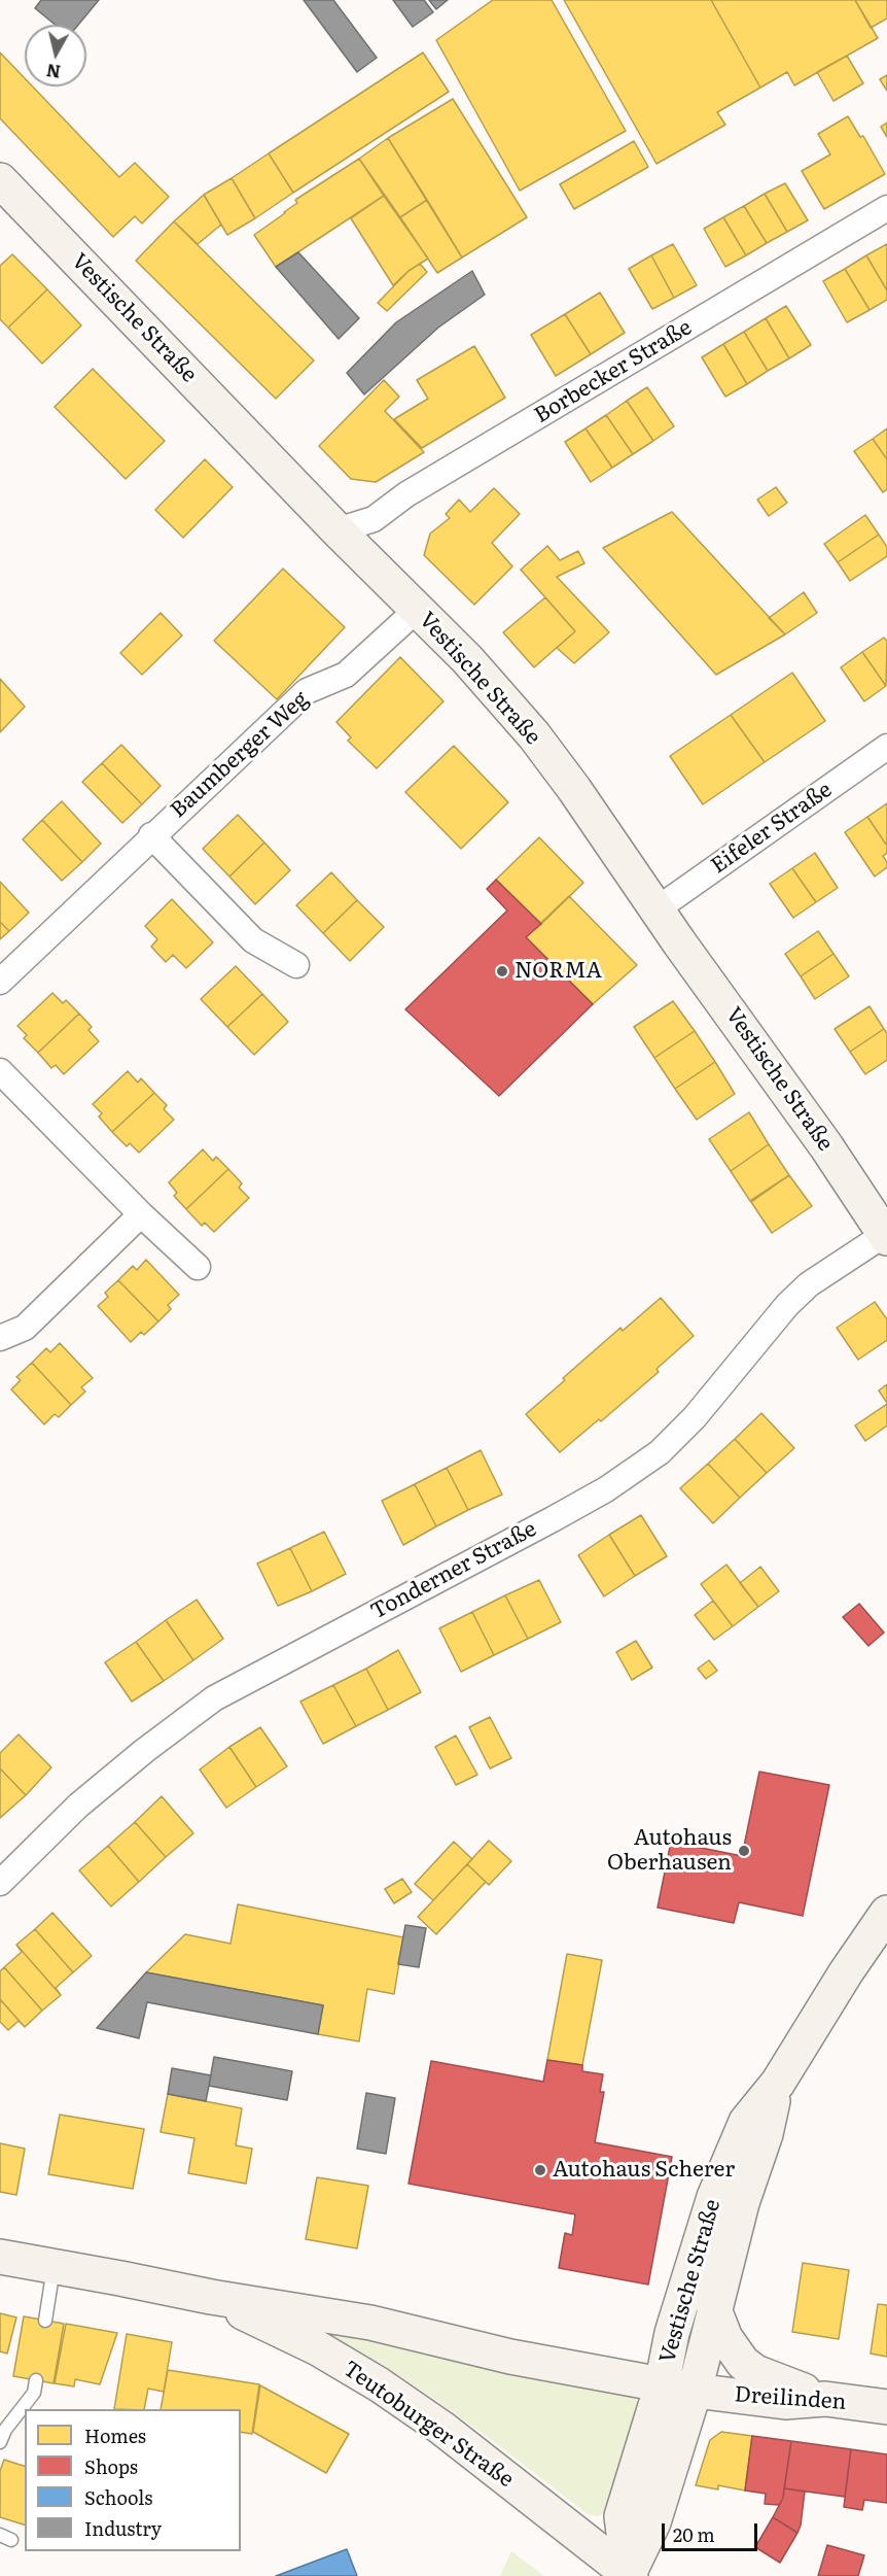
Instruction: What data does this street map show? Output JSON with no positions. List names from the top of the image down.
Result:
{
  "streets": {
    "street": [
      "Vestische Straße",
      "Borbecker Straße",
      "Baumberger Weg",
      "Eifeler Straße",
      "Tonderner Straße",
      "Dreilinden",
      "Teutoburger Straße"
    ]
  },
  "crossings": [
    ["Vestische Straße", "Borbecker Straße"],
    ["Vestische Straße", "Baumberger Weg"],
    ["Vestische Straße", "Eifeler Straße"],
    ["Vestische Straße", "Tonderner Straße"],
    ["Vestische Straße", "Dreilinden"],
    ["Vestische Straße", "Teutoburger Straße"],
    ["Dreilinden", "Teutoburger Straße"]
  ],
  "places": ["NORMA", "Autohaus Oberhausen", "Autohaus Scherer"],
  "legend": [
    "Homes",
    "Shops",
    "Schools",
    "Industry"
  ],
  "scale_bar": "20 m",
  "north": "bottom"
}
